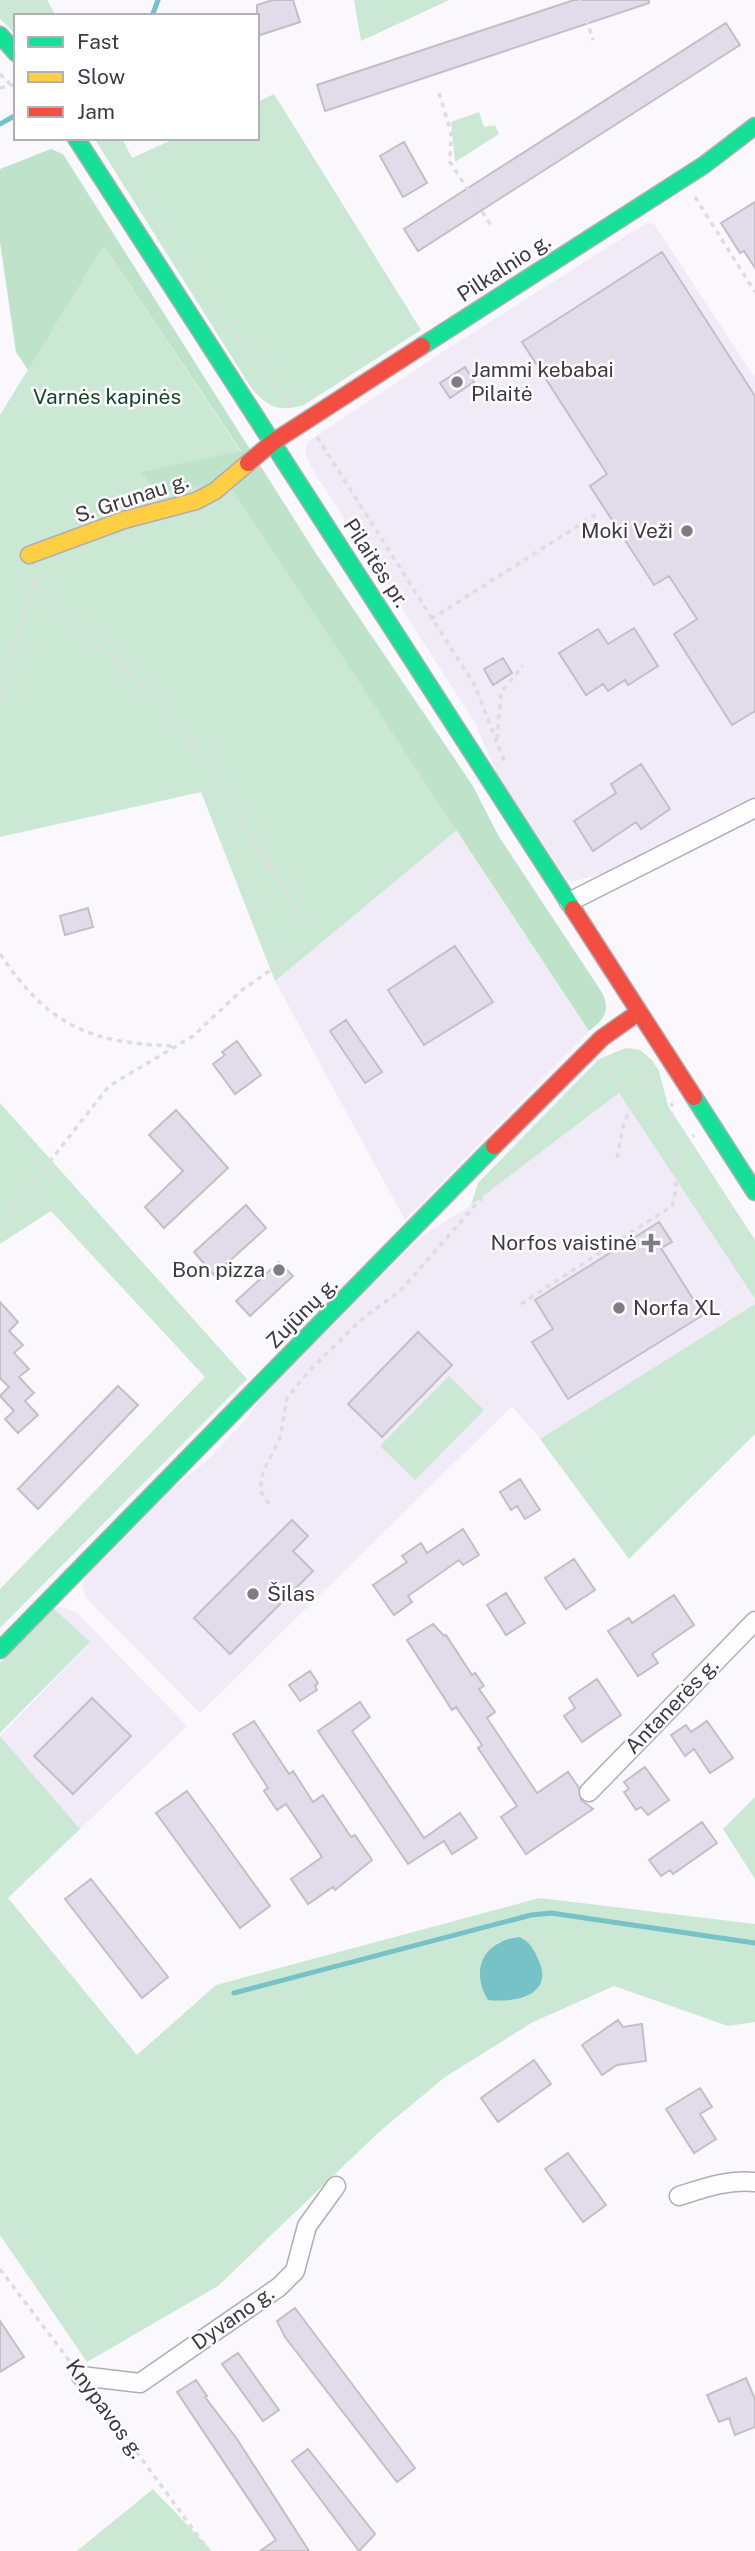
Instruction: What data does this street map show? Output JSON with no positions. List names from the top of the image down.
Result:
{
  "streets": {
    "main road": [
      "Pilkalnio g.",
      "S. Grunau g.",
      "Pilaitės pr.",
      "Zujūnų g."
    ],
    "street": ["Antanerės g.", "Dyvano g."],
    "path": ["Knypavos g."]
  },
  "crossings": [
    ["Pilkalnio g.", "S. Grunau g."],
    ["Pilkalnio g.", "Pilaitės pr."],
    ["S. Grunau g.", "Pilaitės pr."],
    ["Pilaitės pr.", "Zujūnų g."],
    ["Dyvano g.", "Knypavos g."]
  ],
  "parks": ["Varnės kapinės"],
  "places": {
    "other": [
      "Jammi kebabai Pilaitė",
      "Moki Veži",
      "Bon pizza",
      "Norfa XL",
      "Šilas"
    ],
    "health": ["Norfos vaistinė"]
  },
  "legend": ["Fast", "Slow", "Jam"]
}
